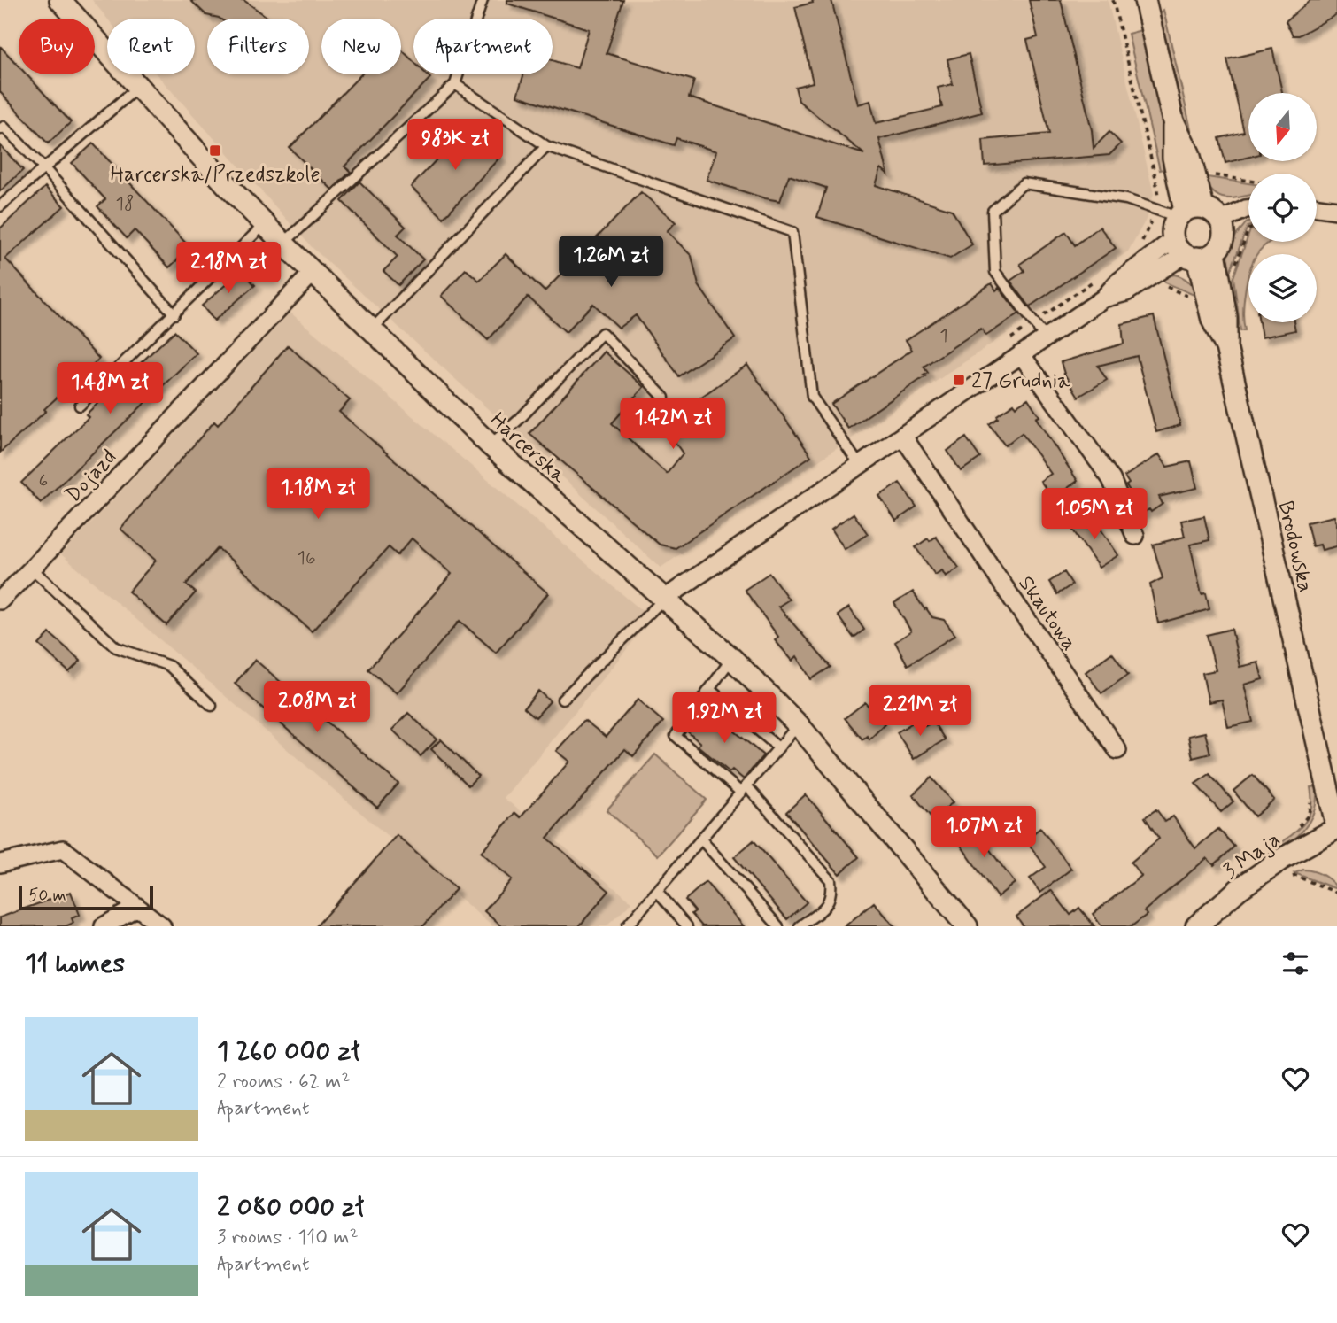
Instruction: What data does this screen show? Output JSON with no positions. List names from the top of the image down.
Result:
{
  "streets": {
    "street": [
      "Harcerska",
      "Dojazd",
      "Brodowska",
      "Skautowa",
      "3 Maja"
    ]
  },
  "crossings": [
    ["Harcerska", "Dojazd"],
    ["Brodowska", "3 Maja"]
  ],
  "places": {
    "transit": ["Harcerska/Przedszkole", "27 Grudnia"]
  },
  "house_numbers": [
    "18",
    "1",
    "6",
    "16"
  ],
  "scale_bar": "50 m",
  "north": "bottom",
  "page": {
    "chip": [
      "Buy",
      "Rent",
      "Filters",
      "New",
      "Apartment"
    ],
    "price": [
      "983K zł",
      "1.26M zł",
      "2.18M zł",
      "1.48M zł",
      "1.42M zł",
      "1.18M zł",
      "1.05M zł",
      "2.08M zł",
      "2.21M zł",
      "1.92M zł",
      "1.07M zł"
    ],
    "scale": "50 m",
    "heading": "11 homes",
    "list": [
      {
        "name": "1 260 000 zł",
        "note": "2 rooms · 62 m² · Apartment"
      },
      {
        "name": "2 080 000 zł",
        "note": "3 rooms · 110 m² · Apartment"
      }
    ]
  }
}
